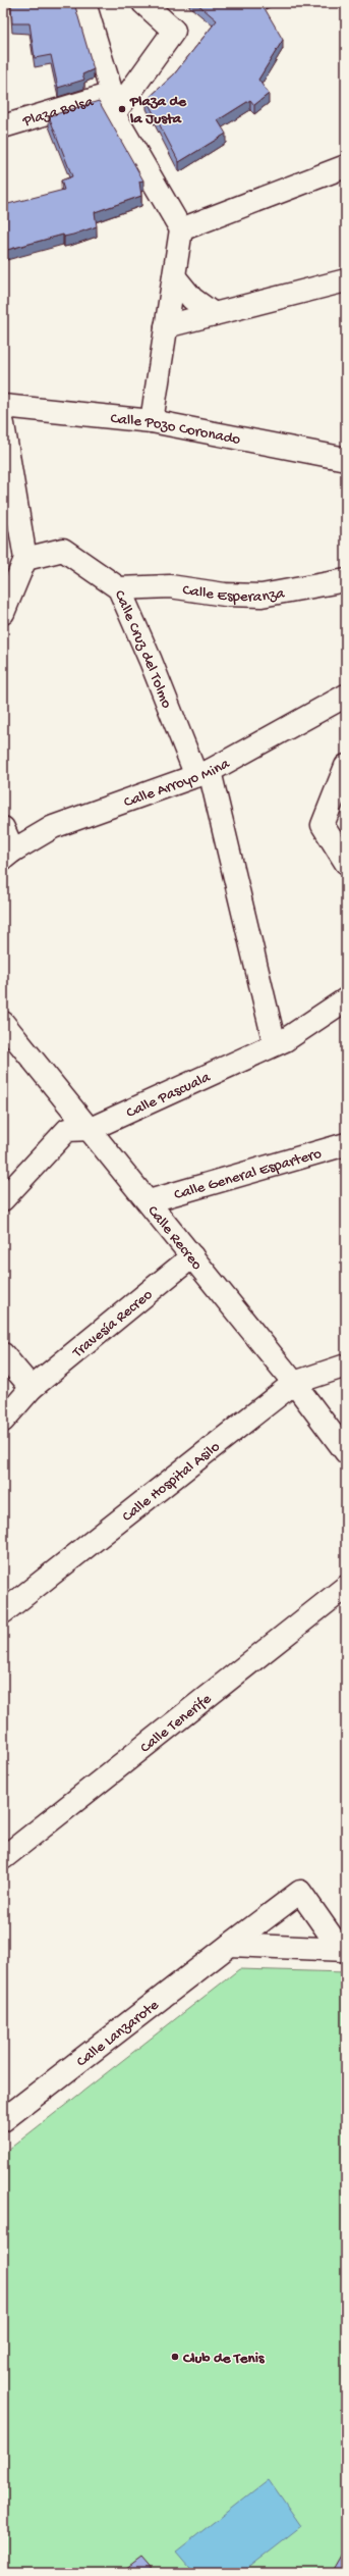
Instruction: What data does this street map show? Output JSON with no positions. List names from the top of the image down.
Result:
{
  "streets": {
    "street": [
      "Plaza Bolsa",
      "Calle Pozo Coronado",
      "Calle Esperanza",
      "Calle Cruz del Tolmo",
      "Calle Arroyo Mina",
      "Calle Pascuala",
      "Calle General Espartero",
      "Calle Recreo",
      "Travesía Recreo",
      "Calle Hospital Asilo",
      "Calle Tenerife",
      "Calle Lanzarote"
    ]
  },
  "crossings": [
    ["Calle Esperanza", "Calle Cruz del Tolmo"],
    ["Calle Cruz del Tolmo", "Calle Arroyo Mina"],
    ["Calle Cruz del Tolmo", "Calle Pascuala"],
    ["Calle Pascuala", "Calle Recreo"],
    ["Calle General Espartero", "Calle Recreo"],
    ["Calle Recreo", "Travesía Recreo"],
    ["Calle Recreo", "Calle Hospital Asilo"]
  ],
  "places": ["Plaza de la Justa", "Club de Tenis"]
}
